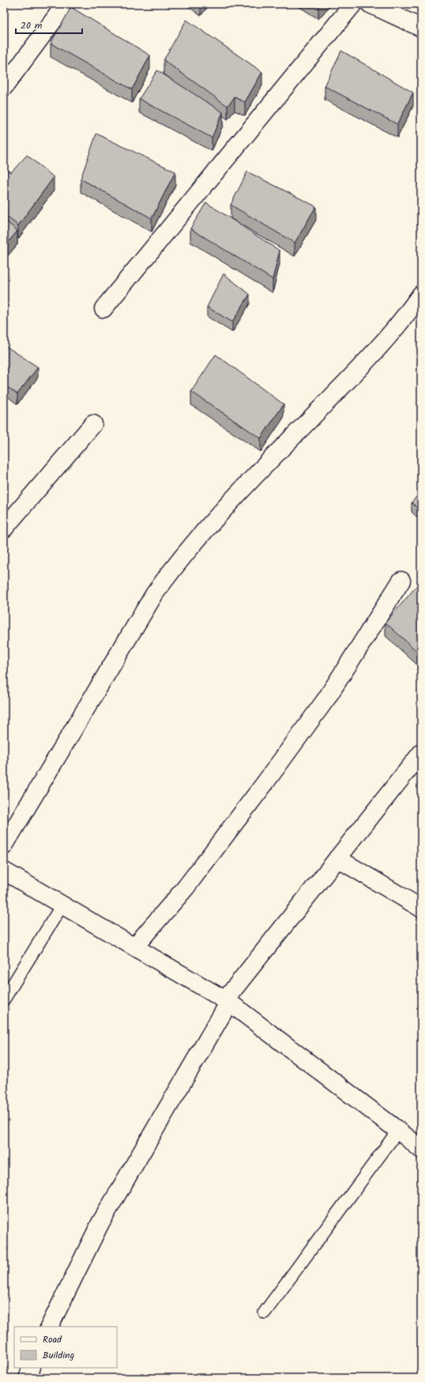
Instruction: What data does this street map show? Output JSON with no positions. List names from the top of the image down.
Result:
{
  "legend": ["Road", "Building"],
  "scale_bar": "20 m"
}
